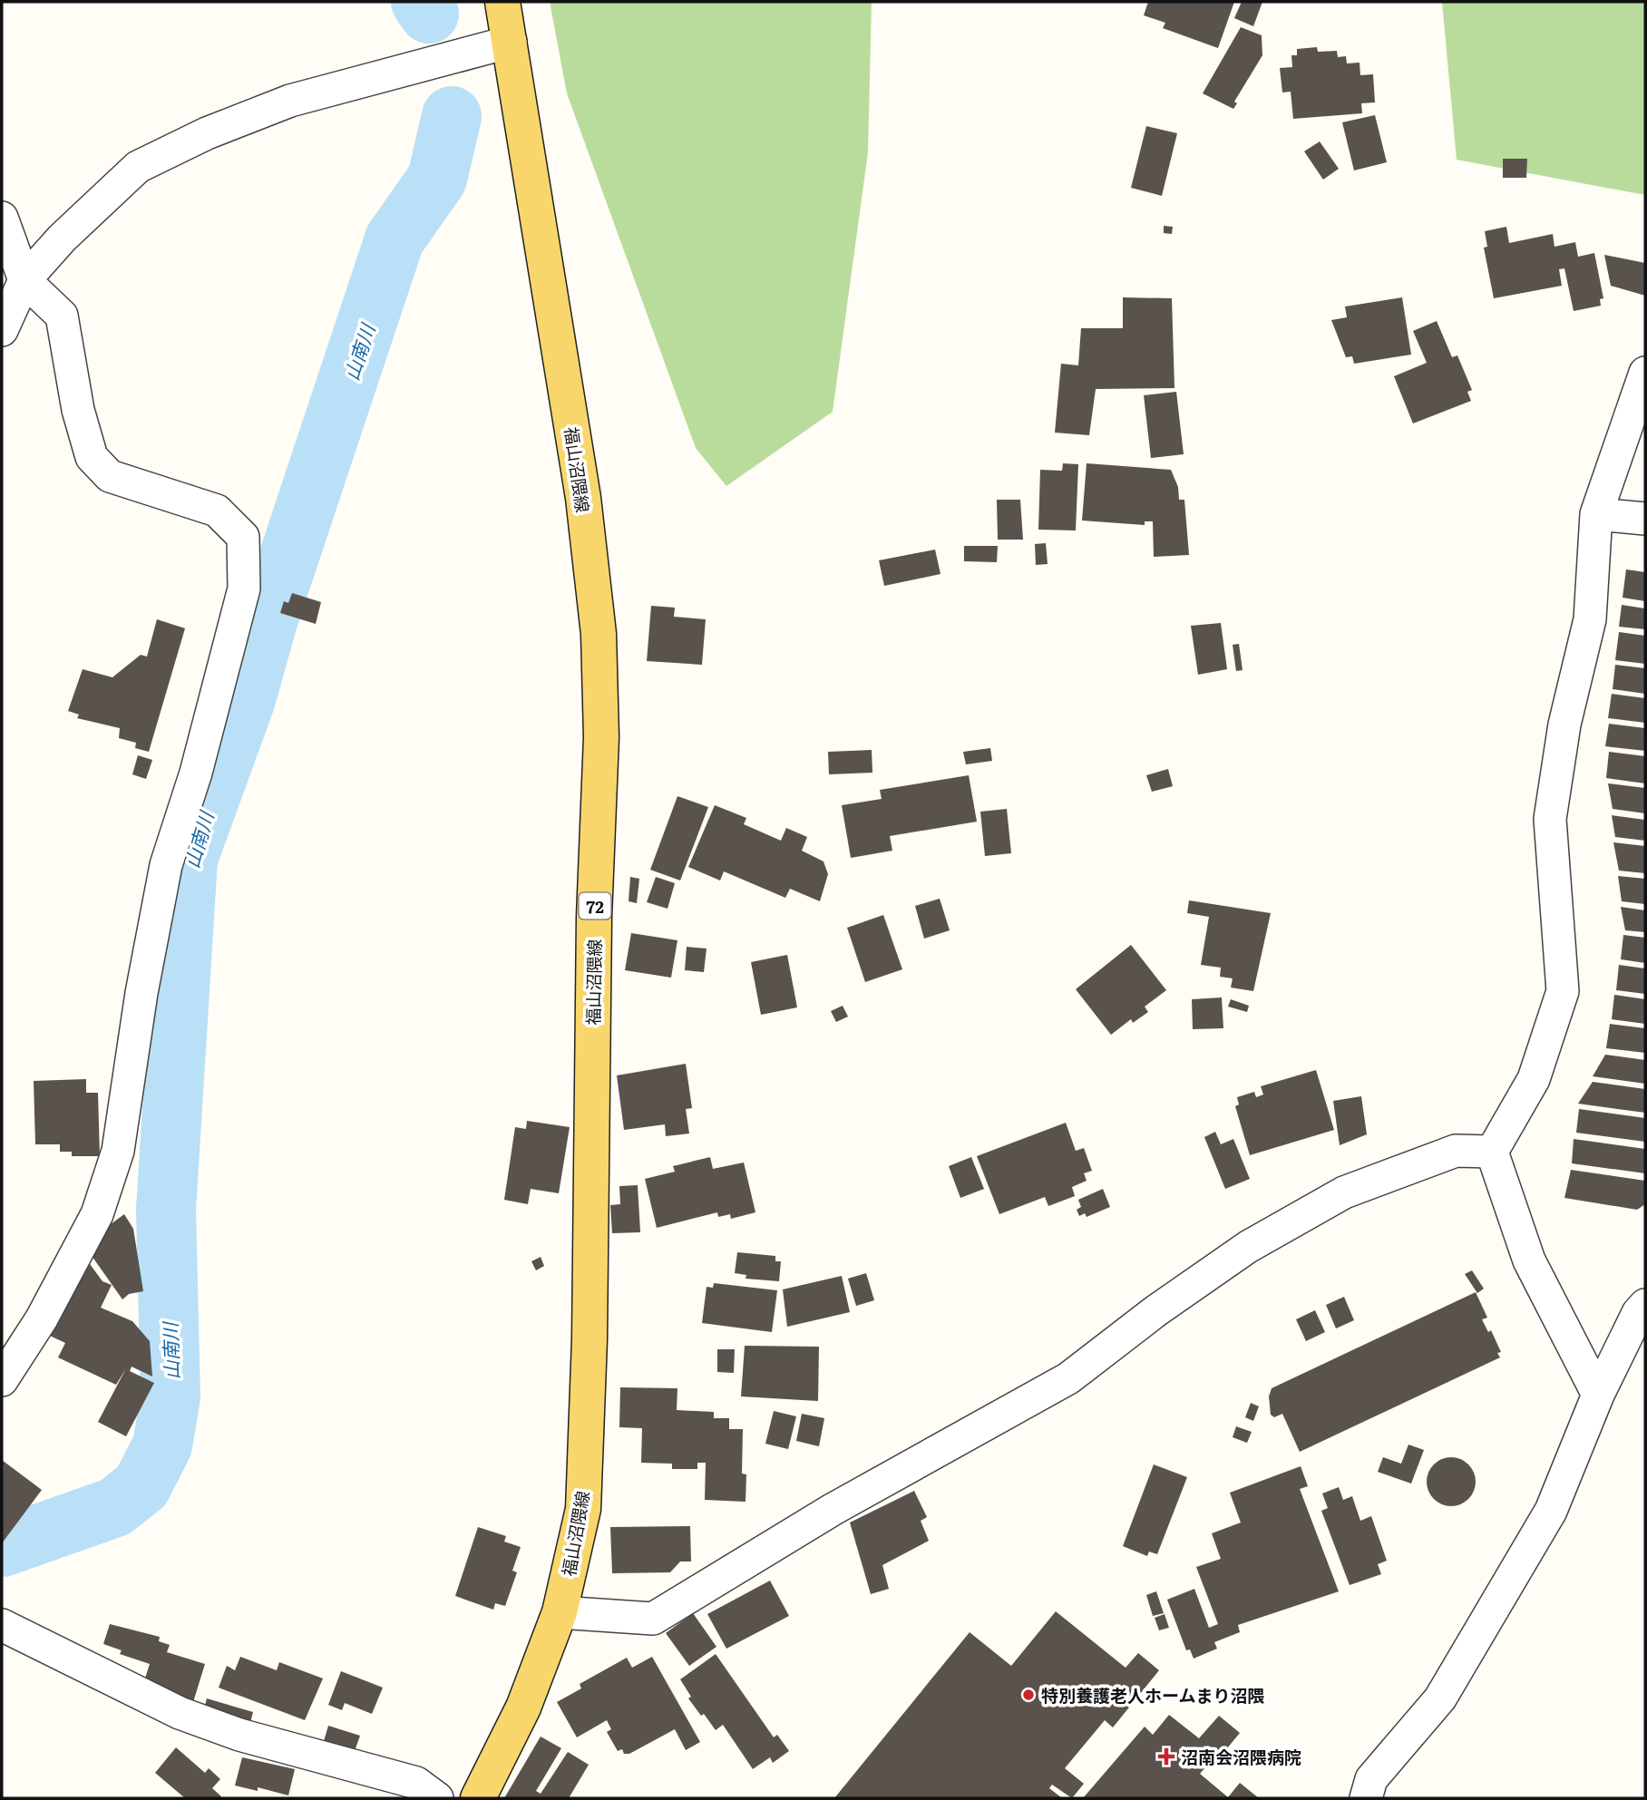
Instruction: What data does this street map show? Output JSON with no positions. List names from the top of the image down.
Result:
{
  "streets": {
    "main road": ["福山沼隈線", "72"]
  },
  "water": ["山南川"],
  "places": {
    "other": ["特別養護老人ホームまり沼隈"],
    "health": ["沼南会沼隈病院"]
  }
}
